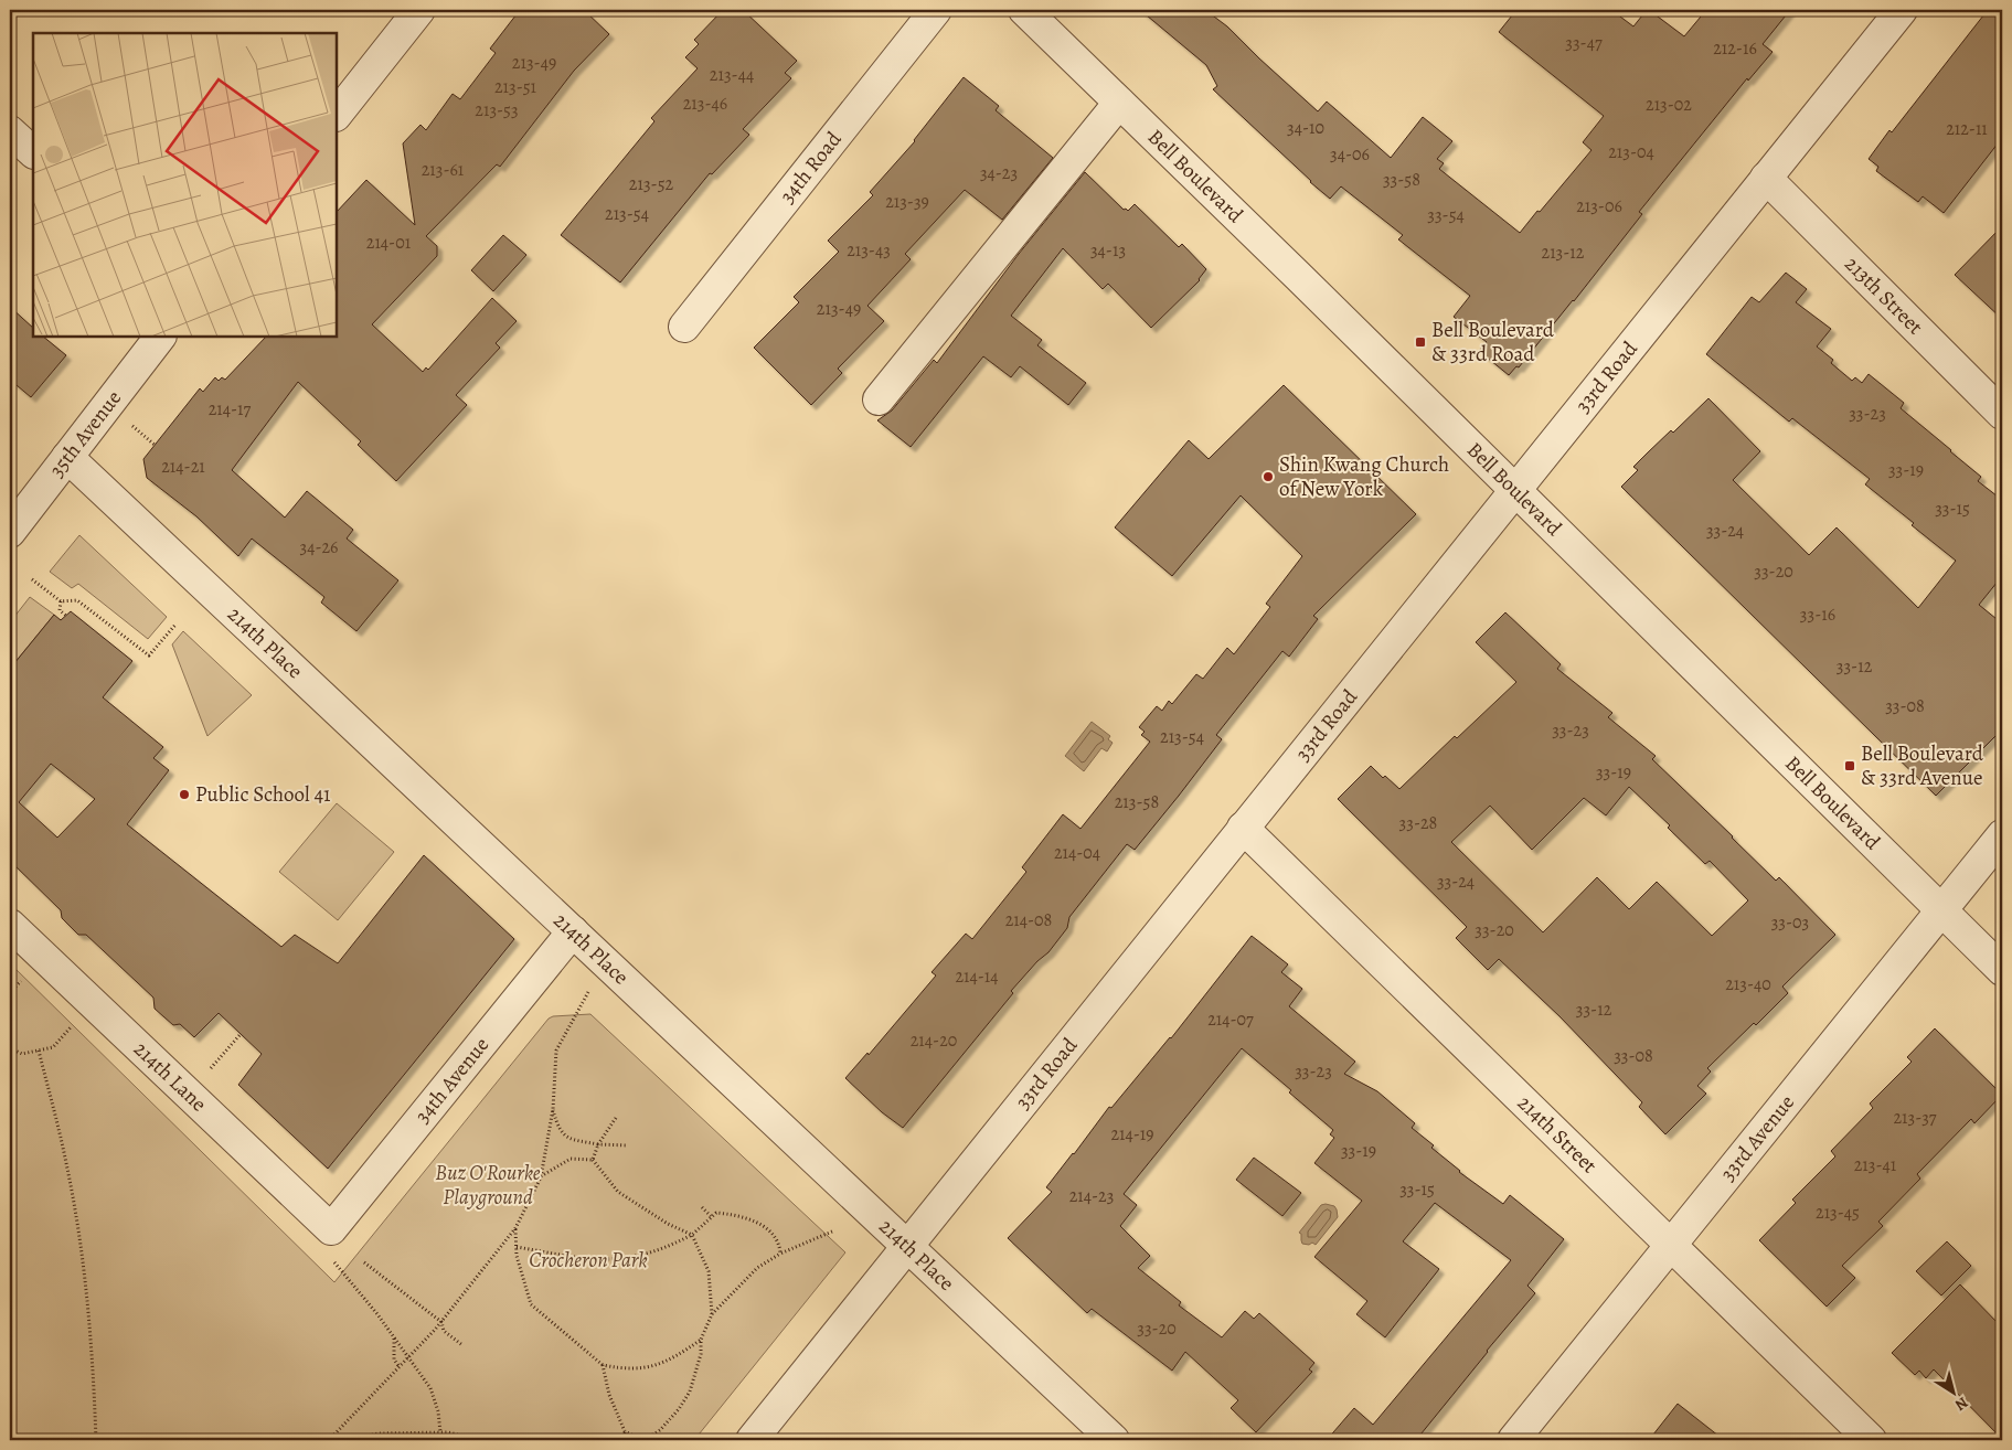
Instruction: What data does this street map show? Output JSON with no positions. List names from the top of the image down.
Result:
{
  "streets": {
    "street": [
      "34th Road",
      "Bell Boulevard",
      "213th Street",
      "33rd Road",
      "35th Avenue",
      "214th Place",
      "214th Lane",
      "34th Avenue",
      "214th Street",
      "33rd Avenue"
    ]
  },
  "crossings": [
    ["Bell Boulevard", "33rd Road"],
    ["Bell Boulevard", "33rd Avenue"],
    ["213th Street", "33rd Road"],
    ["33rd Road", "214th Place"],
    ["33rd Road", "214th Street"],
    ["35th Avenue", "214th Place"],
    ["214th Place", "34th Avenue"],
    ["214th Lane", "34th Avenue"],
    ["214th Street", "33rd Avenue"]
  ],
  "parks": ["Buz O'Rourke Playground", "Crocheron Park"],
  "places": {
    "transit": ["Bell Boulevard & 33rd Road", "Bell Boulevard & 33rd Avenue"],
    "other": ["Shin Kwang Church of New York", "Public School 41"]
  },
  "house_numbers": [
    "33-47",
    "212-16",
    "213-49",
    "213-44",
    "213-51",
    "213-46",
    "213-02",
    "213-53",
    "34-10",
    "212-11",
    "213-04",
    "34-06",
    "213-61",
    "34-23",
    "33-58",
    "213-52",
    "213-39",
    "213-06",
    "213-54",
    "33-54",
    "214-01",
    "213-43",
    "34-13",
    "213-12",
    "213-49",
    "214-17",
    "33-23",
    "214-21",
    "33-19",
    "33-15",
    "33-24",
    "34-26",
    "33-20",
    "33-16",
    "33-12",
    "33-08",
    "33-23",
    "213-54",
    "33-19",
    "213-58",
    "33-28",
    "214-04",
    "33-24",
    "214-08",
    "33-03",
    "33-20",
    "214-14",
    "213-40",
    "33-12",
    "214-07",
    "214-20",
    "33-08",
    "33-23",
    "213-37",
    "214-19",
    "33-19",
    "213-41",
    "33-15",
    "214-23",
    "213-45",
    "33-20"
  ],
  "north": "bottom right"
}
